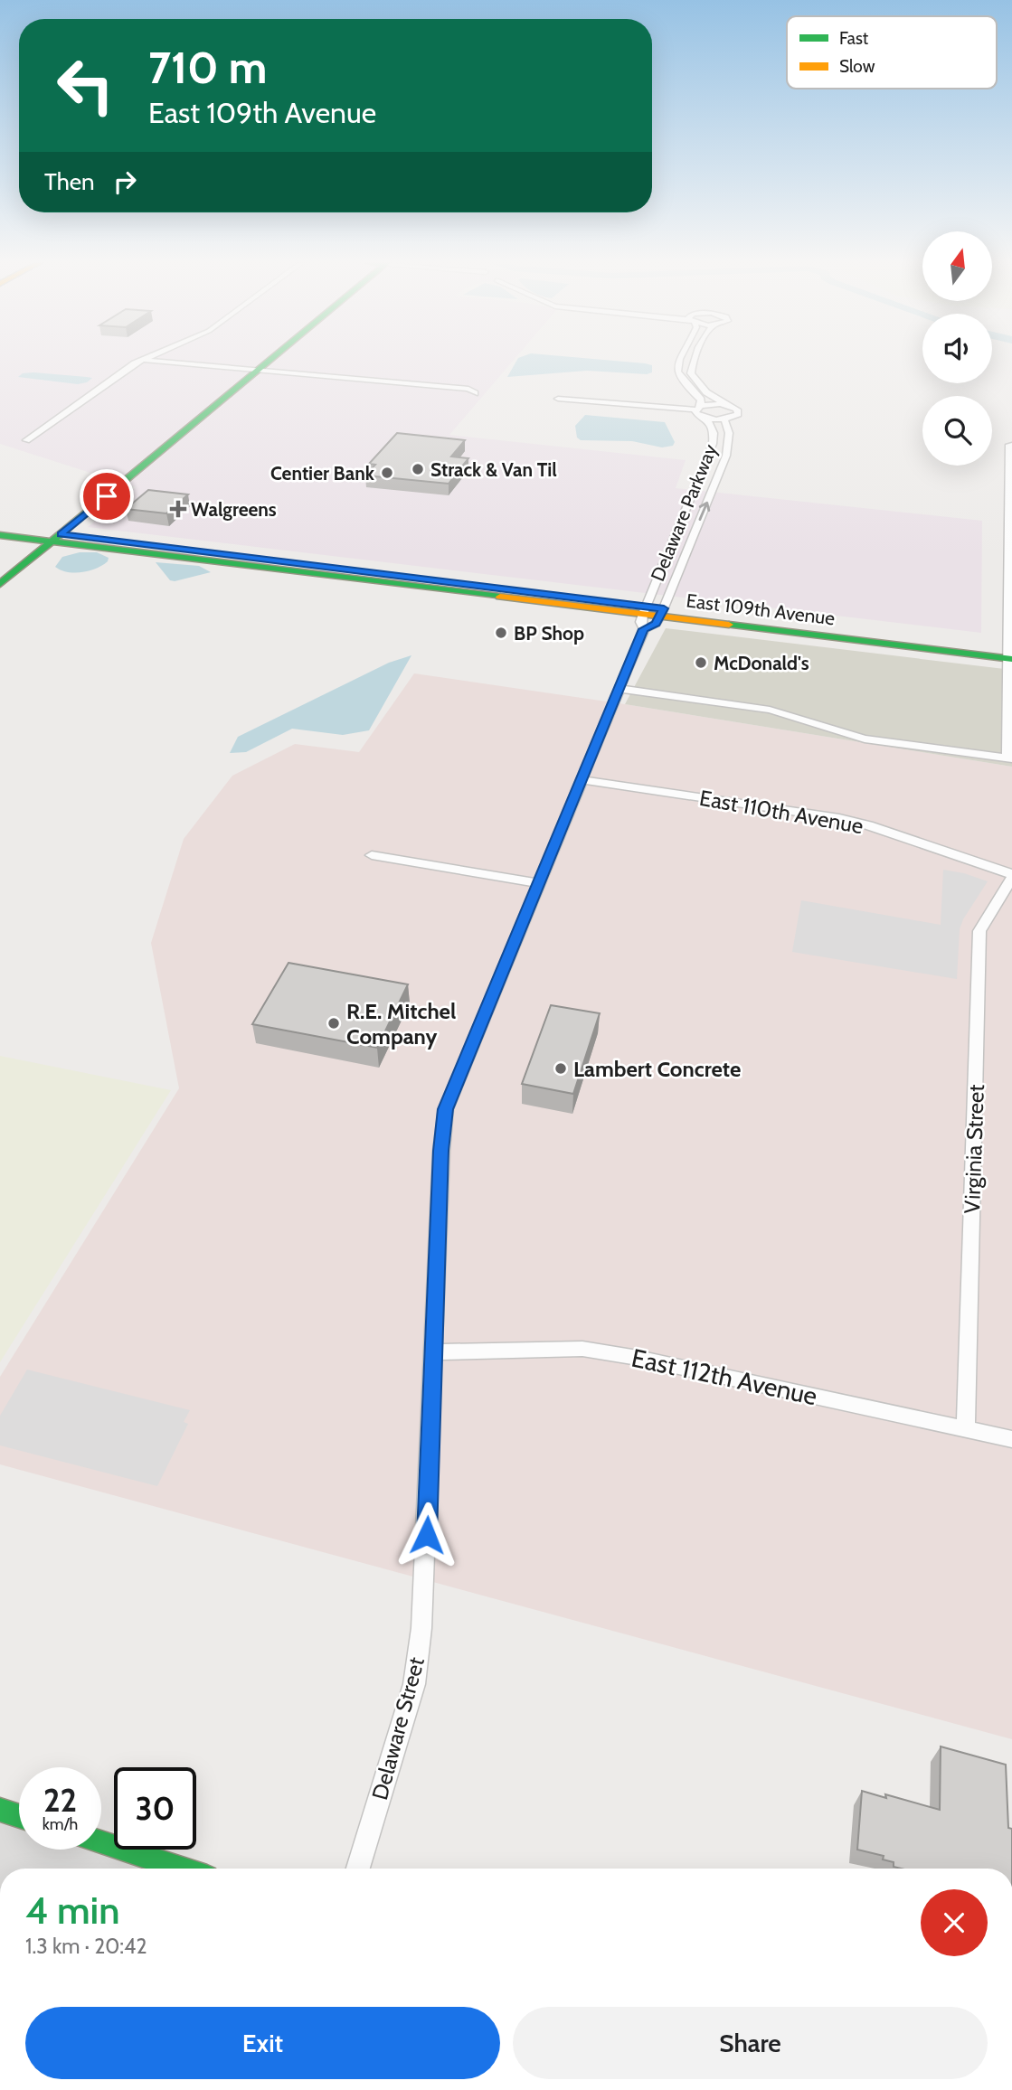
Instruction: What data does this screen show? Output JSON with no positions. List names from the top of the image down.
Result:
{
  "streets": {
    "main road": ["East 109th Avenue"],
    "street": [
      "Delaware Parkway",
      "East 110th Avenue",
      "Virginia Street",
      "East 112th Avenue",
      "Delaware Street"
    ]
  },
  "crossings": [
    ["Delaware Parkway", "East 109th Avenue"],
    ["Delaware Parkway", "Delaware Street"],
    ["East 109th Avenue", "Delaware Street"],
    ["East 110th Avenue", "Virginia Street"],
    ["East 110th Avenue", "Delaware Street"],
    ["Virginia Street", "East 112th Avenue"],
    ["East 112th Avenue", "Delaware Street"]
  ],
  "places": {
    "other": [
      "Strack & Van Til",
      "Centier Bank",
      "BP Shop",
      "McDonald's",
      "R.E. Mitchel Company",
      "Lambert Concrete"
    ],
    "health": ["Walgreens"]
  },
  "legend": ["Fast", "Slow"],
  "north": "top",
  "page": {
    "turn": ["710 m", "East 109th Avenue"],
    "then": "Then",
    "speed": "22 km/h",
    "limit": "30",
    "heading": ["4 min", "1.3 km · 20:42"],
    "buttons": ["Exit", "Share"]
  }
}
